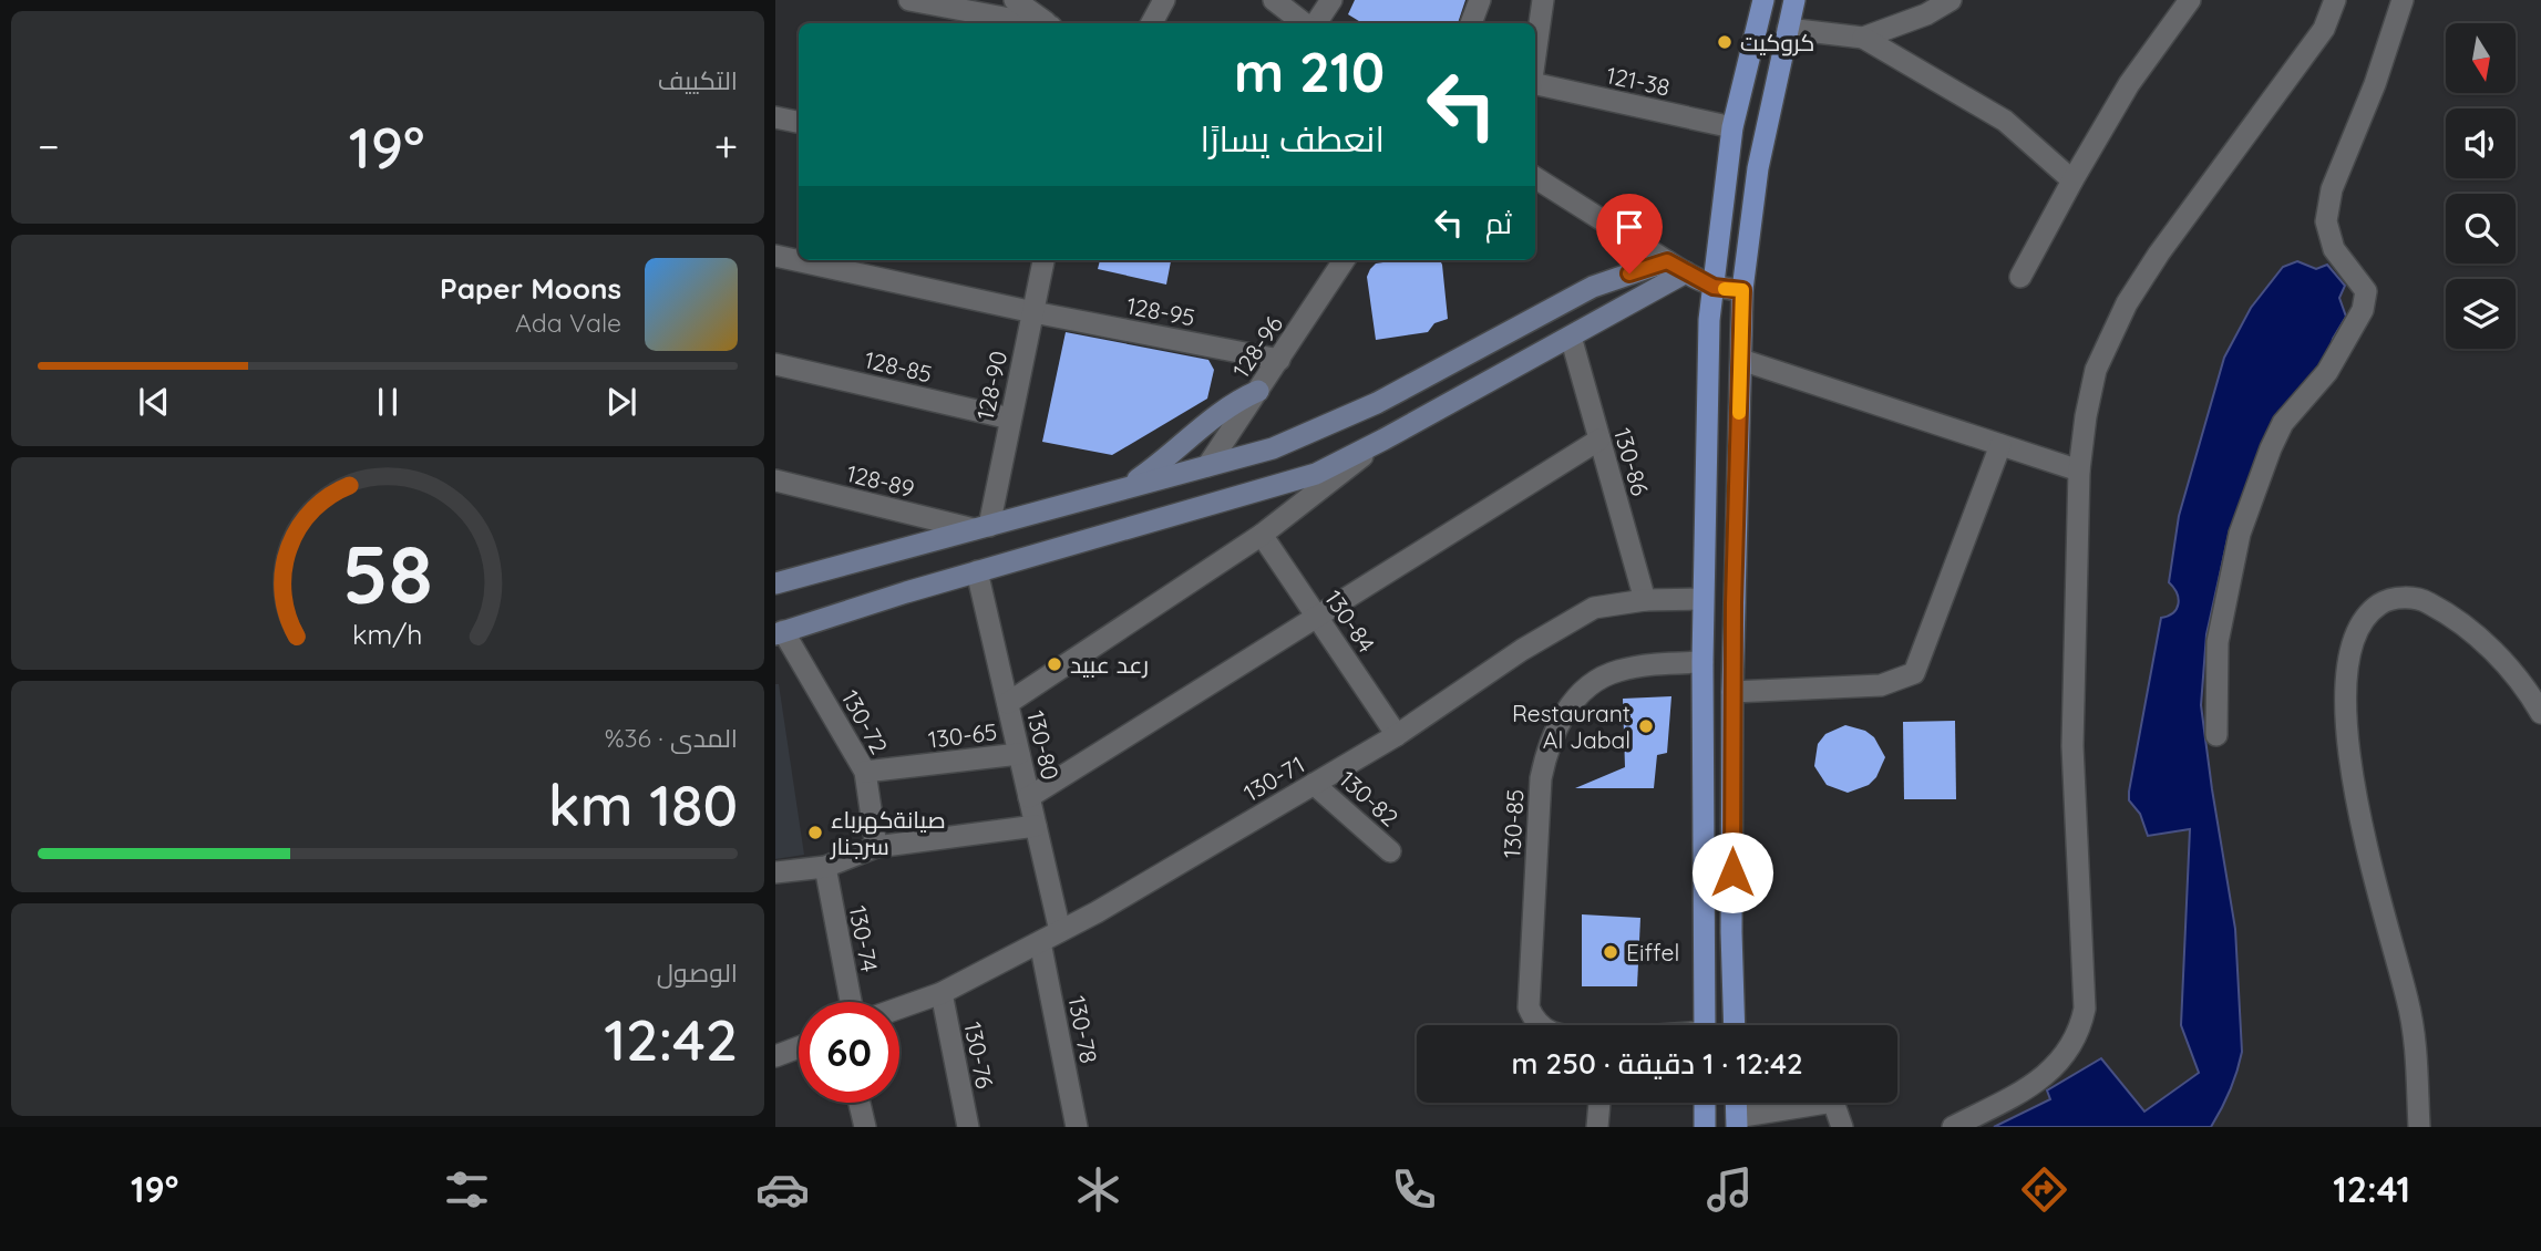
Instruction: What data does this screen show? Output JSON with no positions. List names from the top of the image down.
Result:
{
  "streets": {
    "street": [
      "121-38",
      "128-95",
      "128-96",
      "128-85",
      "128-90",
      "130-86",
      "128-89",
      "130-84",
      "130-72",
      "130-65",
      "130-80",
      "130-71",
      "130-82",
      "130-85",
      "130-74",
      "130-78",
      "130-76"
    ]
  },
  "crossings": [
    ["128-95", "128-96"],
    ["128-95", "128-90"],
    ["128-85", "128-90"],
    ["128-90", "128-89"],
    ["130-86", "130-71"],
    ["130-84", "130-71"],
    ["130-72", "130-65"],
    ["130-65", "130-80"],
    ["130-80", "130-71"],
    ["130-71", "130-82"],
    ["130-71", "130-78"],
    ["130-71", "130-76"]
  ],
  "places": [
    "كروكيت",
    "رعد عبيد",
    "Restaurant Al Jabal",
    "صيانةكهرباء سرجنار",
    "Eiffel"
  ],
  "north": "bottom",
  "page": {
    "tile": [
      "التكييف",
      ["المدى · 36%", "180 km"],
      ["الوصول", "12:42"]
    ],
    "turn": ["210 m", "انعطف يسارًا"],
    "heat": ["−", "19°", "+"],
    "then": "ثم",
    "song": ["Paper Moons", "Ada Vale"],
    "limit": "60",
    "trip": "12:42 · 1 دقيقة · 250 m",
    "tabs": ["12:41", "19°"],
    "gauge": ["58", "km/h"]
  }
}
